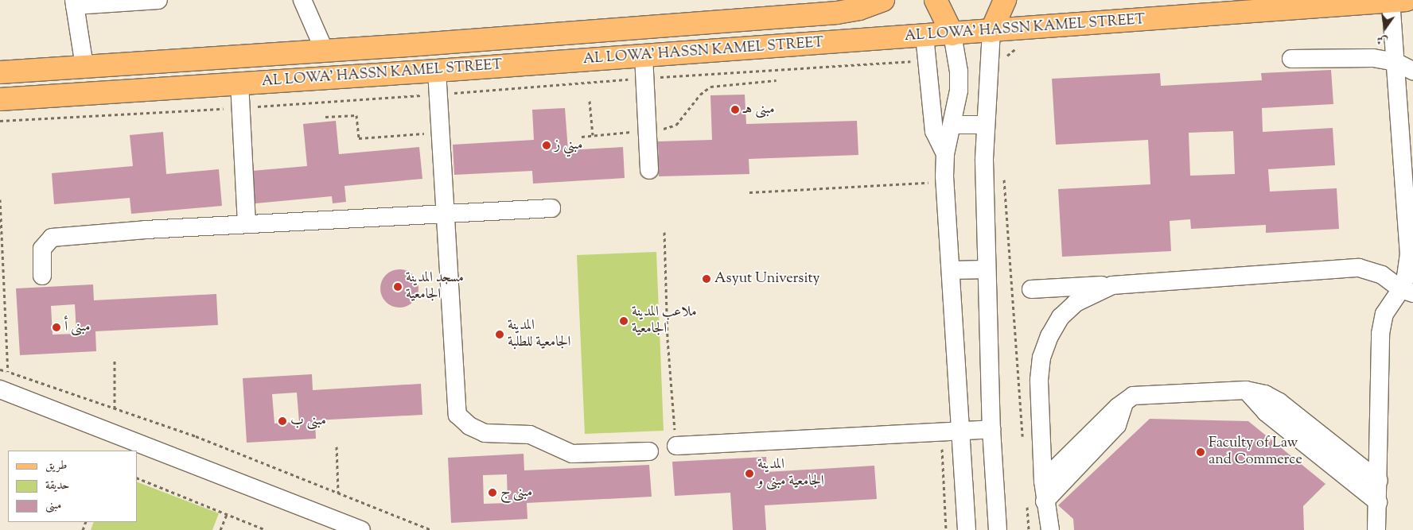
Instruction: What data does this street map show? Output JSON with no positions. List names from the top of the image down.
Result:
{
  "streets": {
    "main road": ["AL LOWA' HASSN KAMEL STREET"]
  },
  "places": [
    "مبنى هـ",
    "مبني ز",
    "Asyut University",
    "مسجد المدينة الجامعية",
    "ملاعب المدينة الجامعية",
    "مبنى أ",
    "المدينة الجامعية للطلبة",
    "مبنى ب",
    "Faculty of Law and Commerce",
    "المدينة الجامعية مبنى و",
    "مبنى ج"
  ],
  "legend": ["طريق", "حديقة", "مبنى"],
  "north": "bottom"
}
